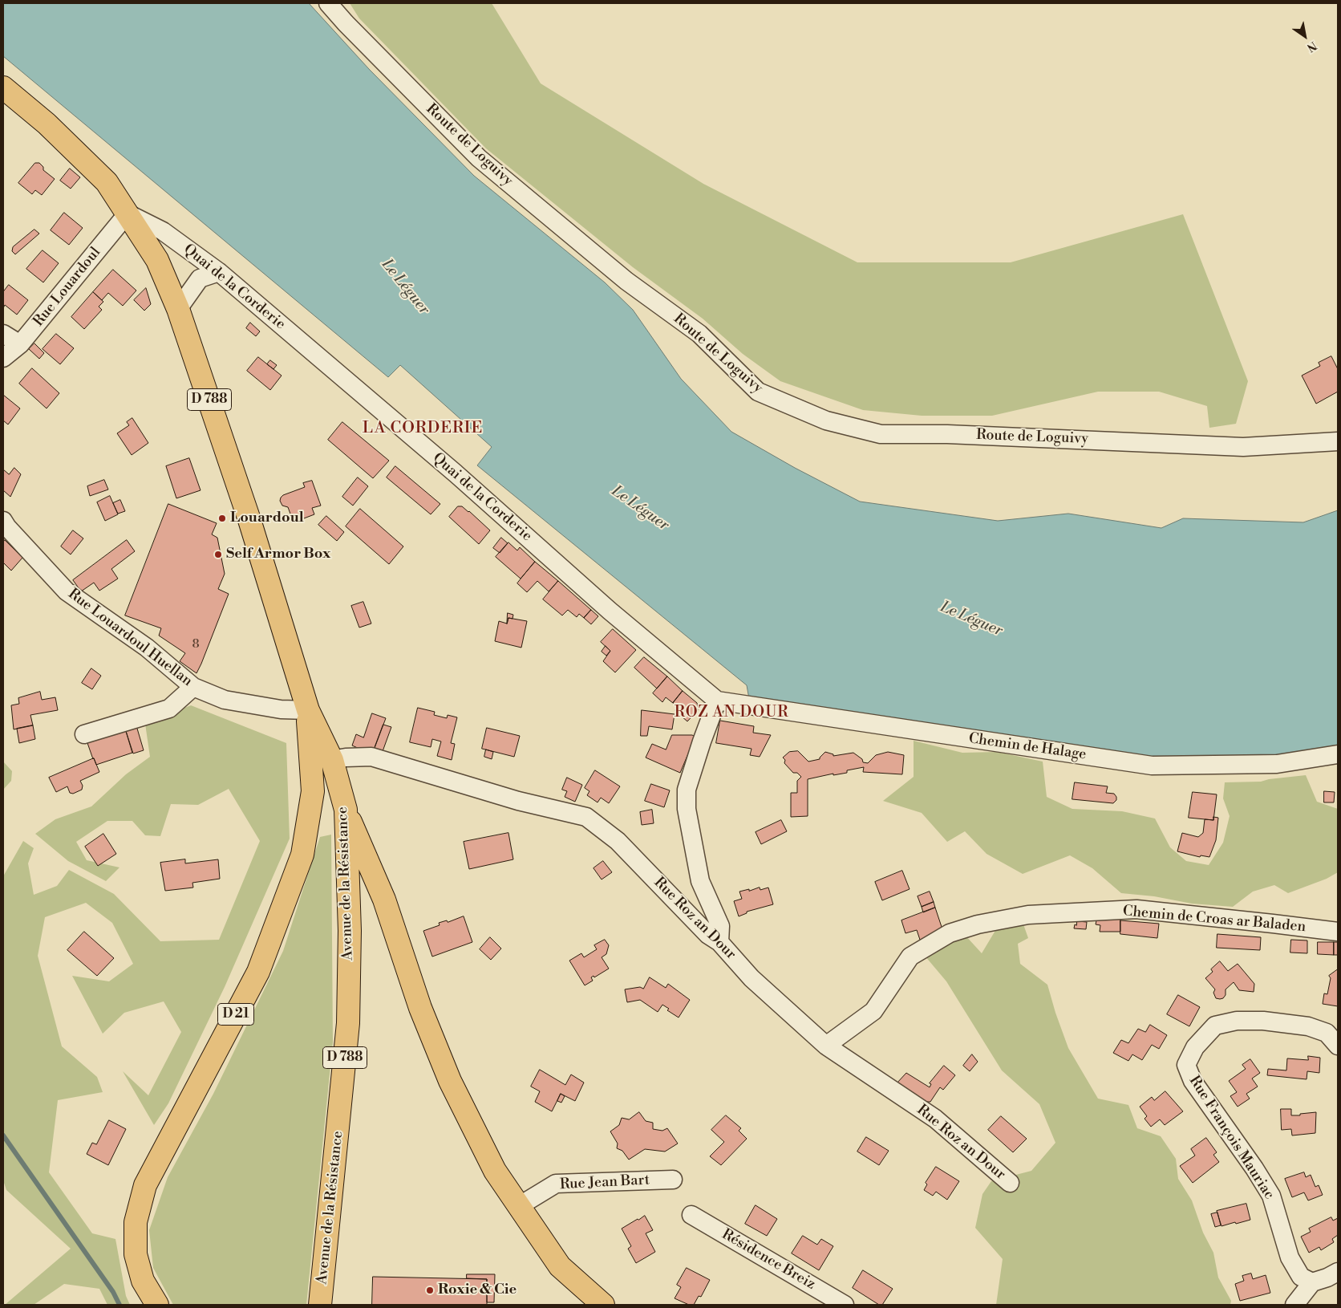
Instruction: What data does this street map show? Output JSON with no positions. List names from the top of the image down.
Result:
{
  "streets": {
    "main road": ["D 788", "Avenue de la Résistance", "D 21"],
    "street": [
      "Route de Loguivy",
      "Rue Louardoul",
      "Quai de la Corderie",
      "Rue Louardoul Huellan",
      "Chemin de Halage",
      "Rue Roz an Dour",
      "Chemin de Croas ar Baladen",
      "Rue François Mauriac",
      "Rue Jean Bart",
      "Résidence Breiz"
    ]
  },
  "crossings": [
    ["Rue Louardoul", "Quai de la Corderie"],
    ["Rue Louardoul", "Avenue de la Résistance"],
    ["Quai de la Corderie", "Chemin de Halage"],
    ["Quai de la Corderie", "Avenue de la Résistance"],
    ["Rue Louardoul Huellan", "Avenue de la Résistance"],
    ["Rue Louardoul Huellan", "D 21"],
    ["Avenue de la Résistance", "Rue Roz an Dour"],
    ["Avenue de la Résistance", "D 21"],
    ["Rue Roz an Dour", "Chemin de Croas ar Baladen"]
  ],
  "districts": ["LA CORDERIE", "ROZ AN DOUR"],
  "water": ["Le Léguer"],
  "places": ["Louardoul", "Self Armor Box", "Roxie & Cie"],
  "house_numbers": ["8"],
  "north": "bottom right"
}
